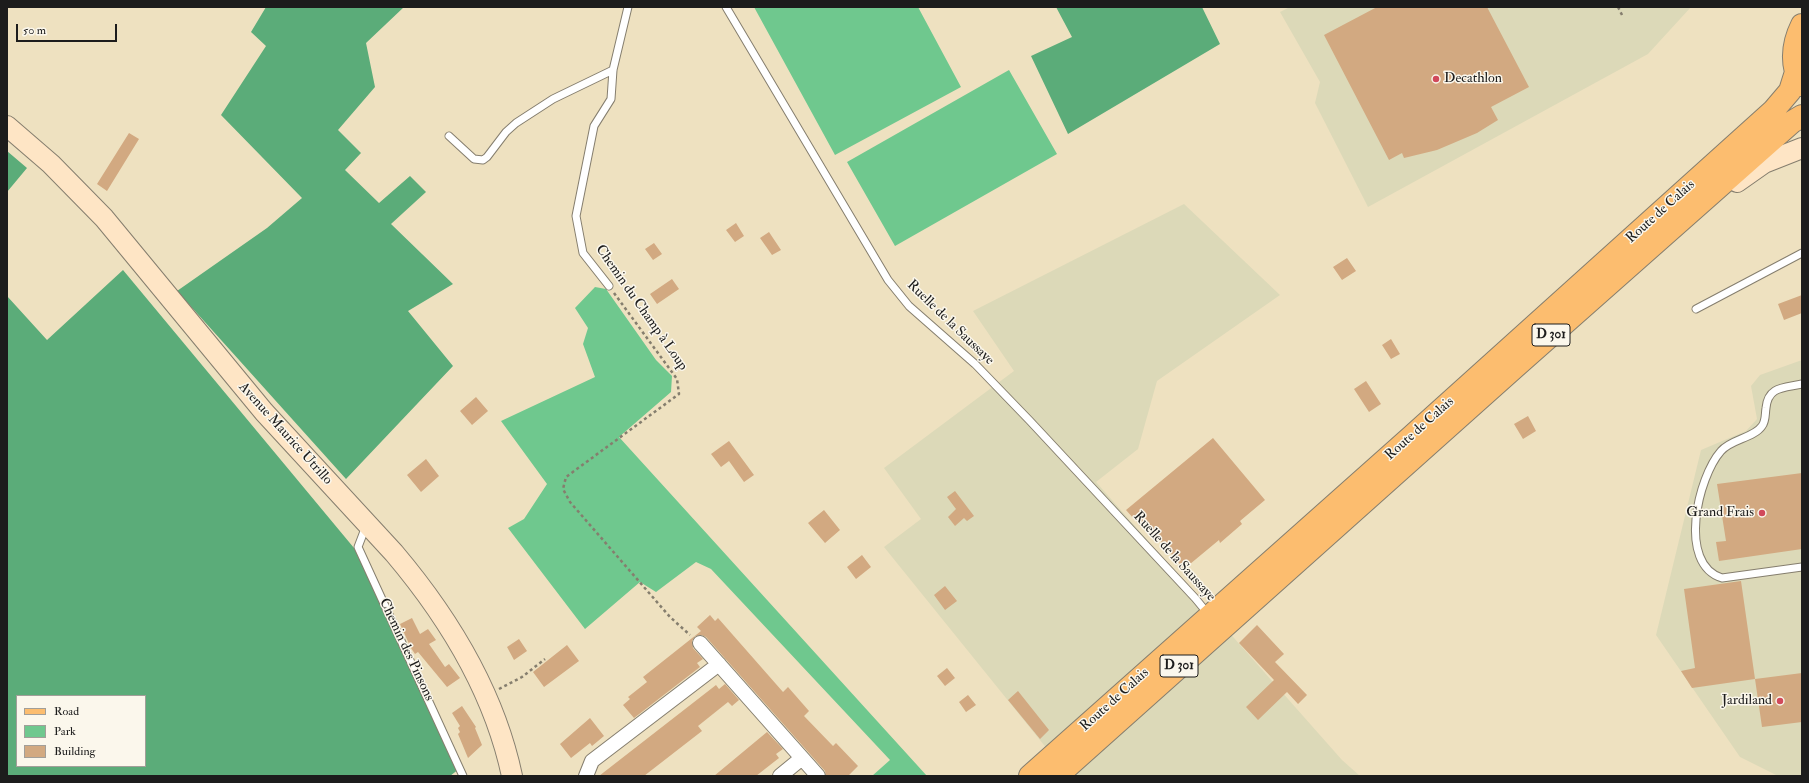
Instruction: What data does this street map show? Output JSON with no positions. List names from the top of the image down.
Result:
{
  "streets": {
    "main road": ["Route de Calais", "D 301", "Avenue Maurice Utrillo"],
    "lane": ["Chemin du Champ à Loup", "Ruelle de la Saussaye", "Chemin des Pinsons"]
  },
  "crossings": [
    ["Route de Calais", "Ruelle de la Saussaye"],
    ["Avenue Maurice Utrillo", "Chemin des Pinsons"]
  ],
  "places": ["Decathlon", "Grand Frais", "Jardiland"],
  "legend": ["Road", "Park", "Building"],
  "scale_bar": "50 m"
}
